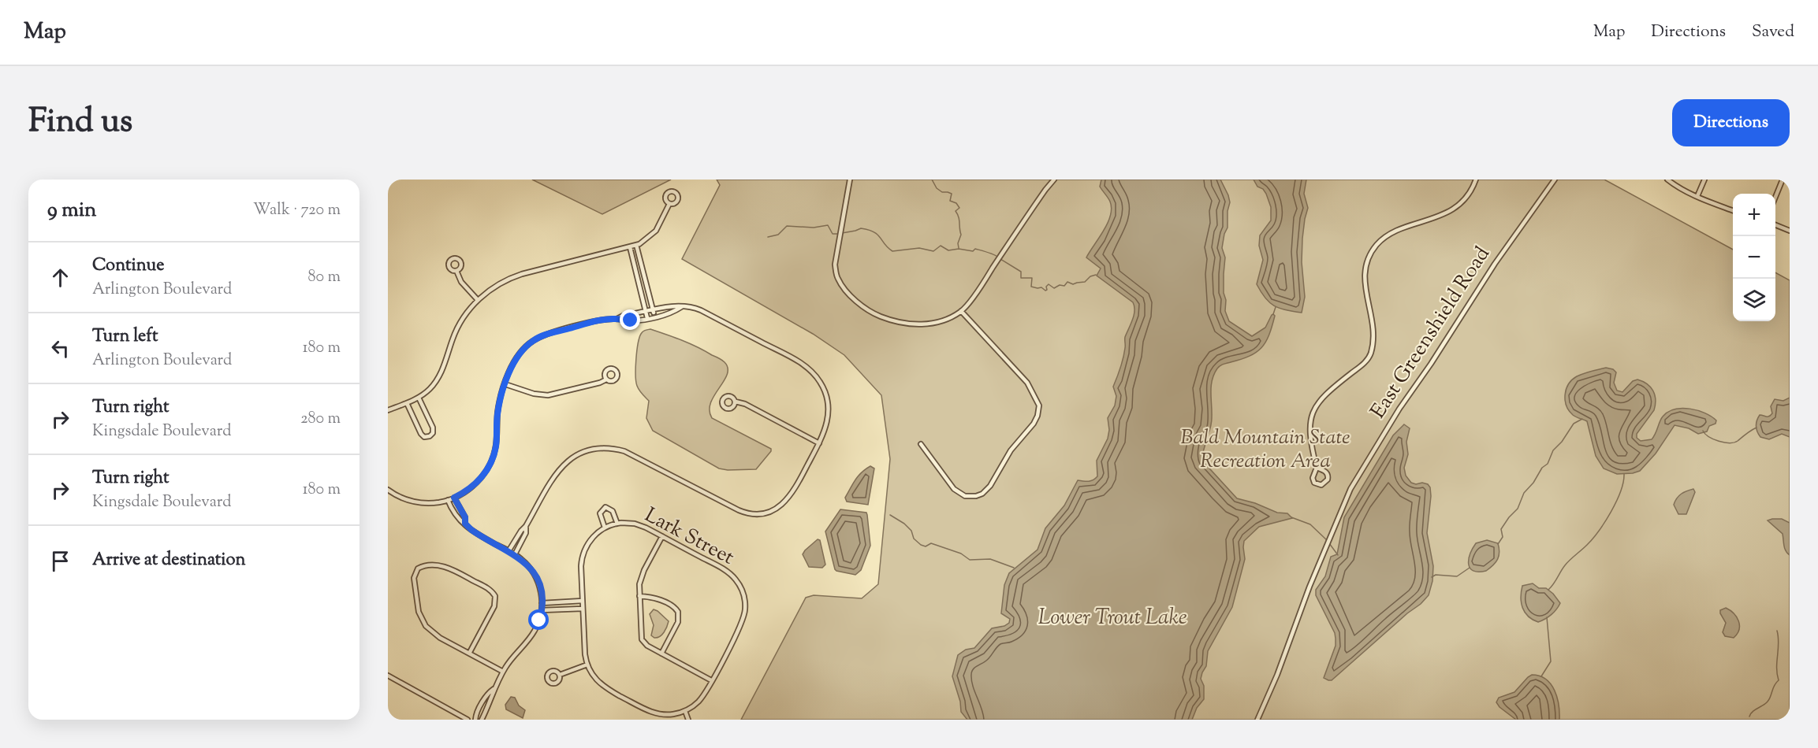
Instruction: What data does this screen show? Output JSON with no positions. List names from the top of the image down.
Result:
{
  "streets": {
    "street": ["East Greenshield Road", "Lark Street"]
  },
  "water": ["Lower Trout Lake"],
  "parks": ["Bald Mountain State Recreation Area"],
  "page": {
    "header": "Map",
    "nav": ["Map", "Directions", "Saved"],
    "title": "Find us",
    "buttons": "Directions",
    "heading": ["9 min", "Walk · 720 m"],
    "map_buttons": ["+", "−"],
    "list": [
      ["Continue", "Arlington Boulevard", "80 m"],
      ["Turn left", "Arlington Boulevard", "180 m"],
      ["Turn right", "Kingsdale Boulevard", "280 m"],
      ["Turn right", "Kingsdale Boulevard", "180 m"],
      "Arrive at destination"
    ]
  }
}
